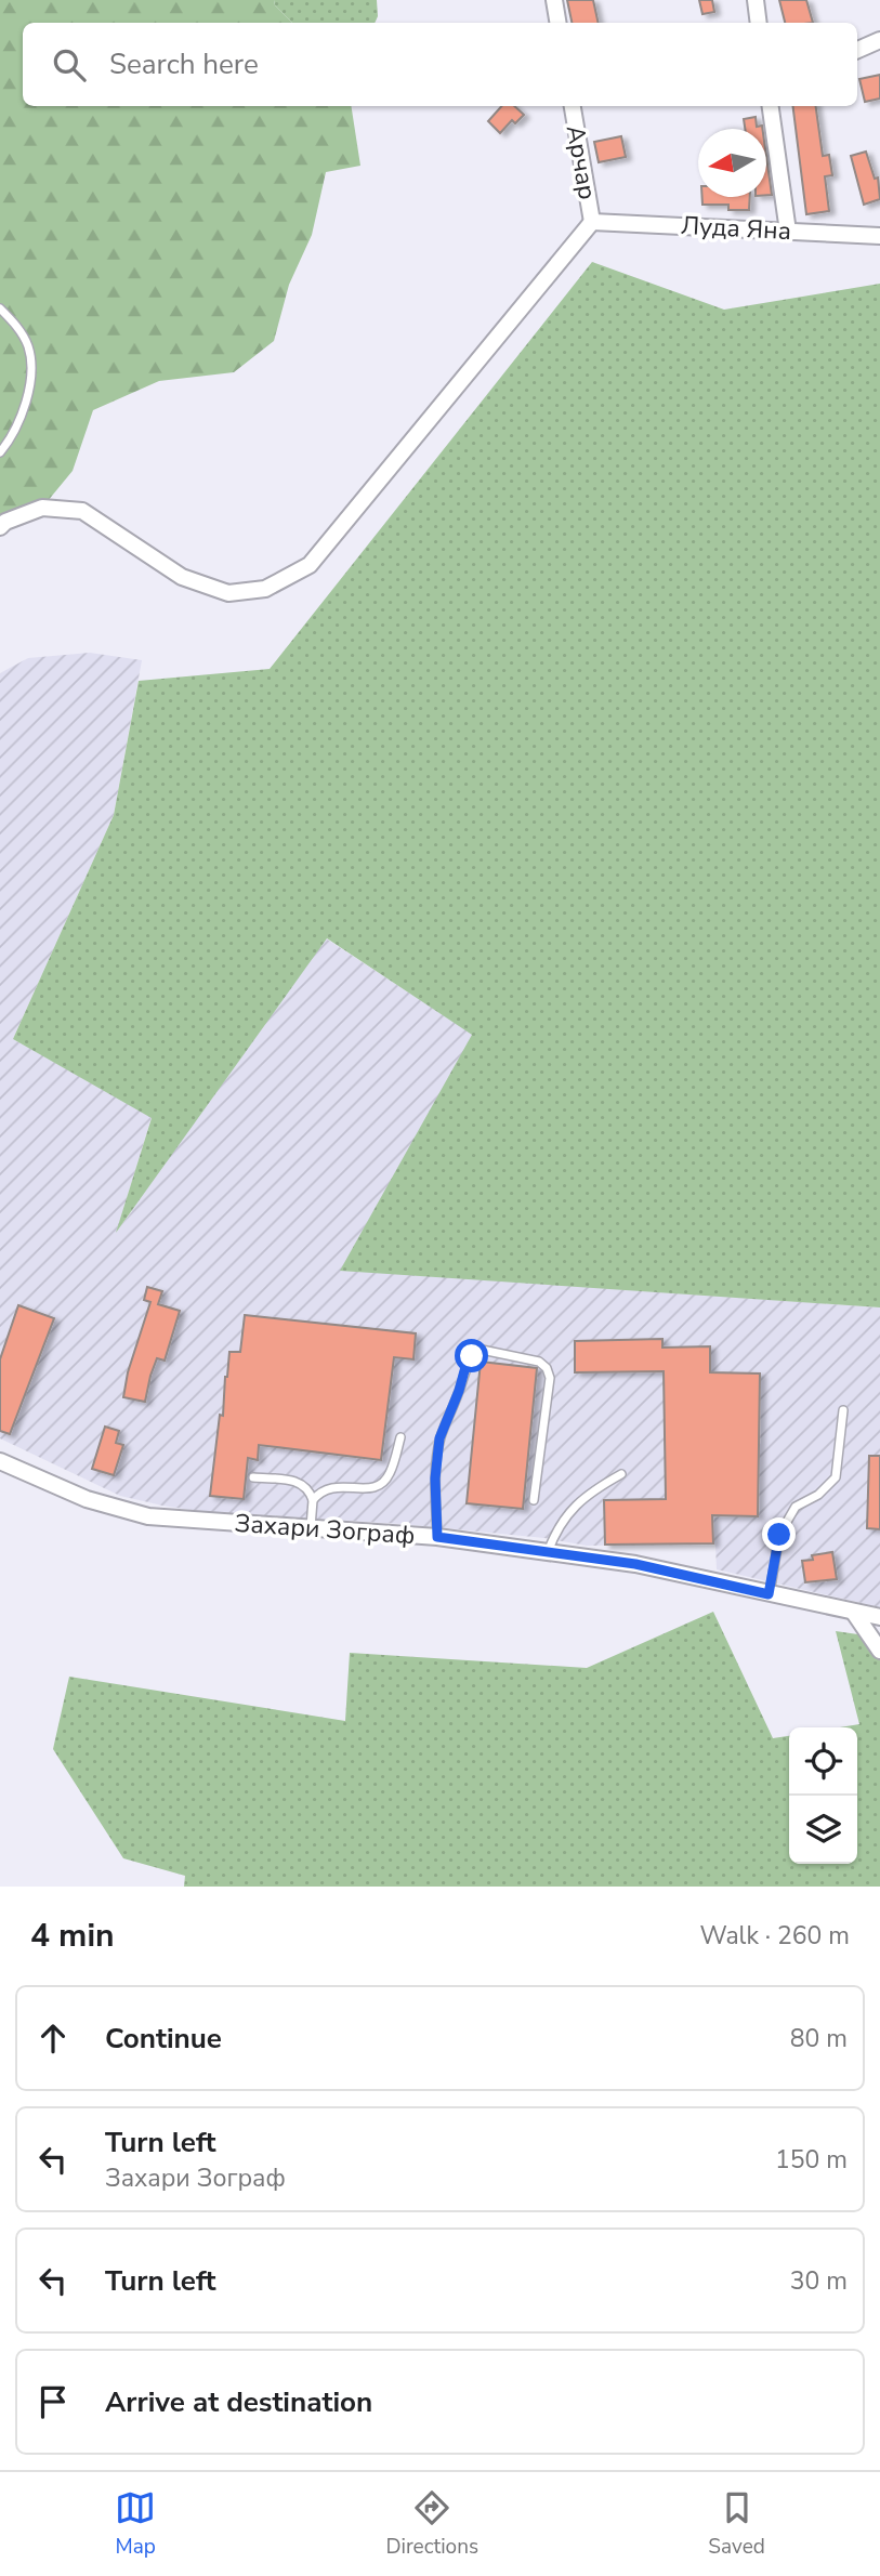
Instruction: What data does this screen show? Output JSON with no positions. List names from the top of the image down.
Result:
{
  "streets": {
    "street": ["Арчар", "Луда Яна", "Захари Зограф"]
  },
  "crossings": [
    ["Арчар", "Луда Яна"]
  ],
  "north": "left",
  "page": {
    "search": "Search here",
    "heading": ["4 min", "Walk · 260 m"],
    "list": [
      ["Continue", "80 m"],
      ["Turn left", "Захари Зограф", "150 m"],
      ["Turn left", "30 m"],
      "Arrive at destination"
    ],
    "nav": ["Map", "Directions", "Saved"]
  }
}
